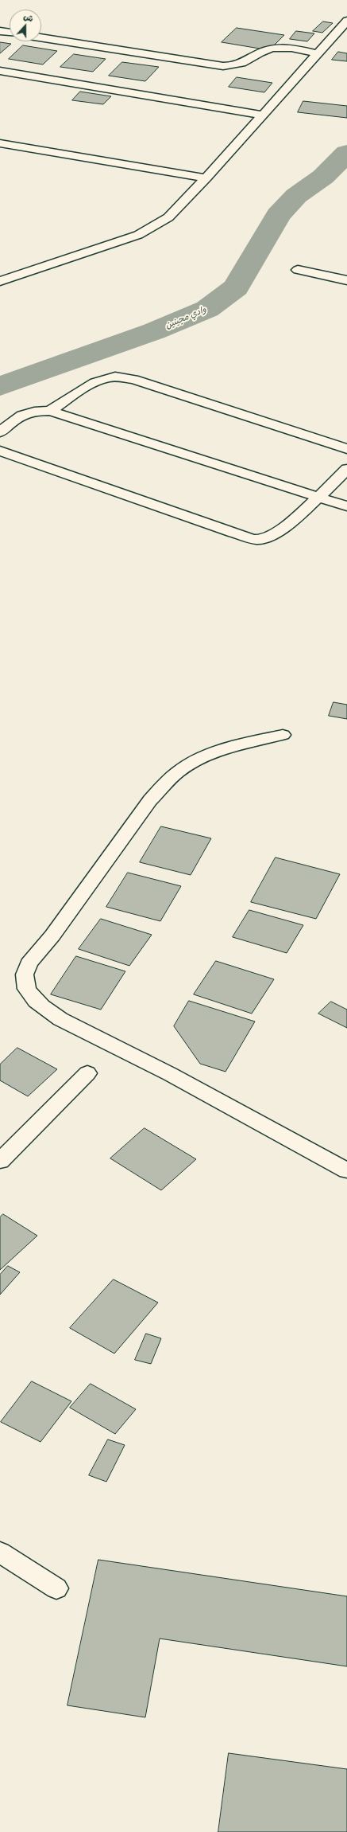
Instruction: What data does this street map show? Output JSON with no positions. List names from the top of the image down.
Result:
{
  "water": ["وادي مجينين"],
  "north": "top"
}
